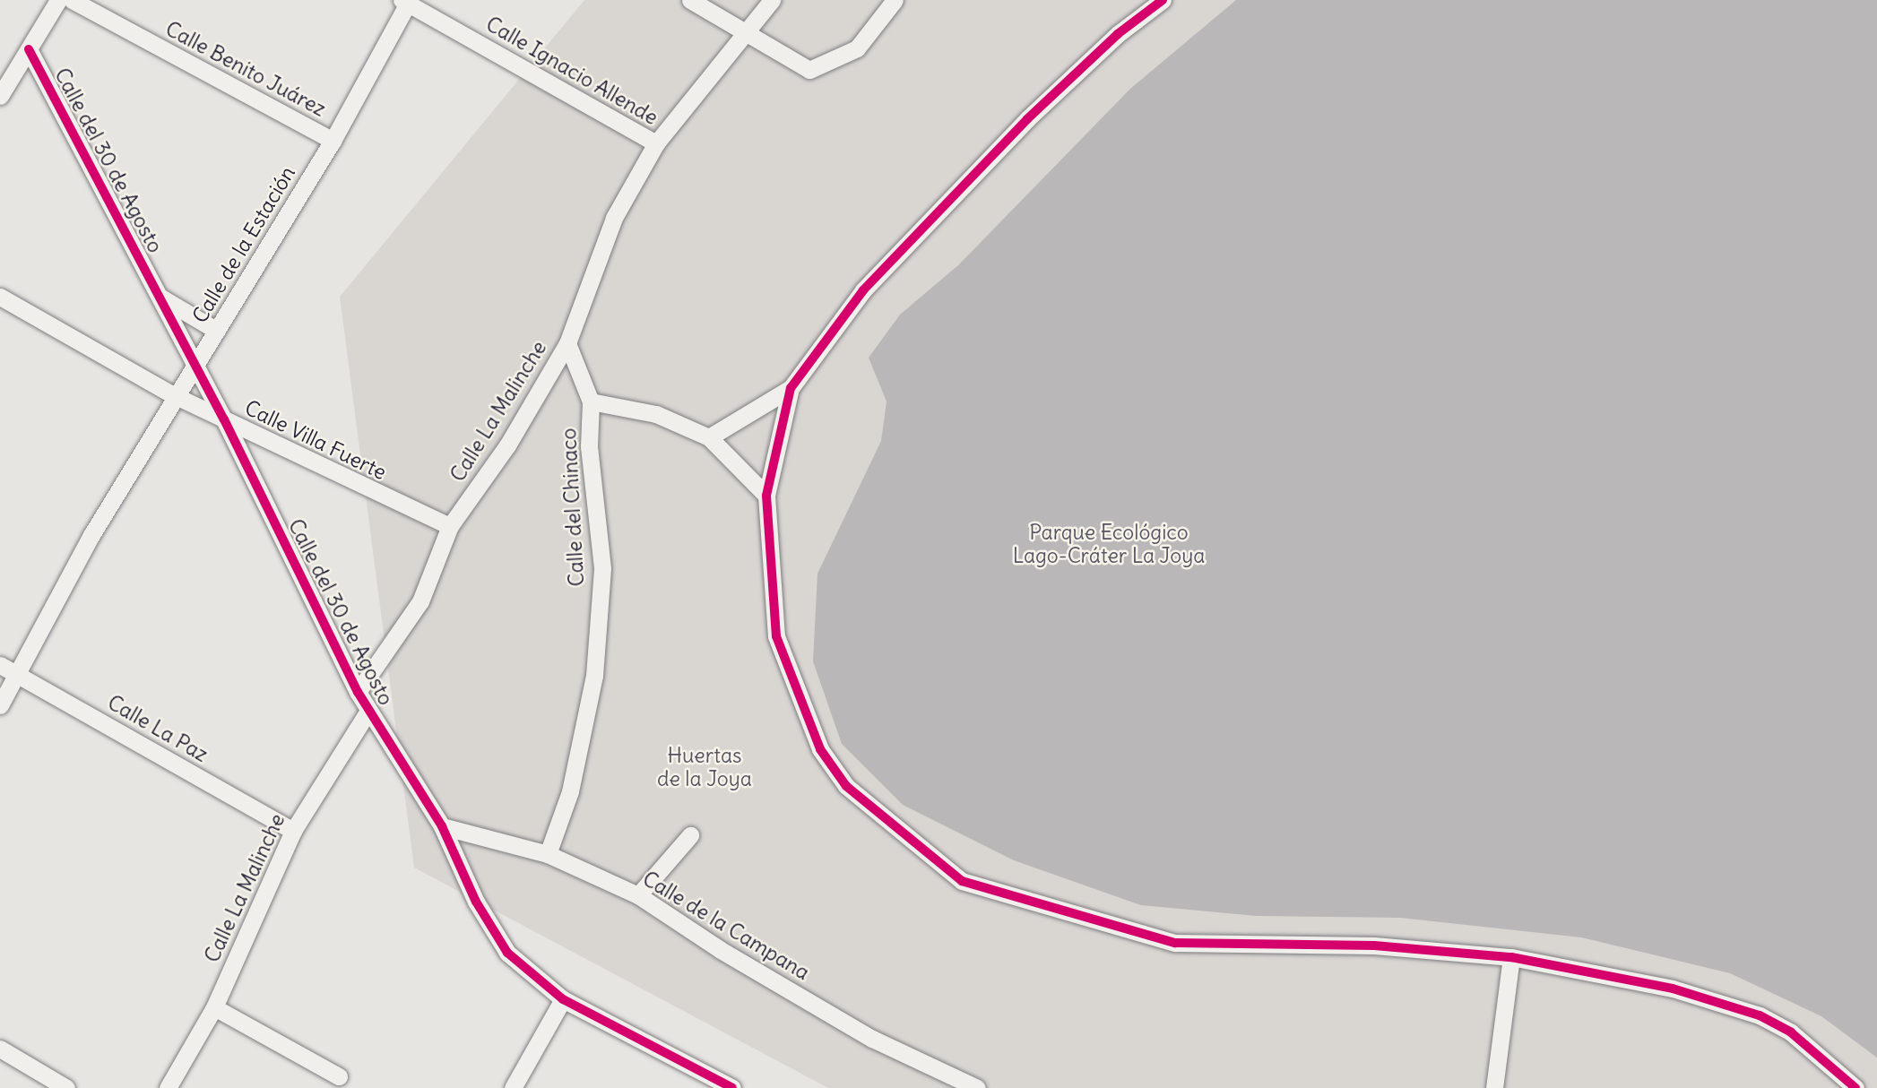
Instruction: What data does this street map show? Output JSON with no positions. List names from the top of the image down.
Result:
{
  "streets": {
    "street": [
      "Calle Benito Juárez",
      "Calle Ignacio Allende",
      "Calle del 30 de Agosto",
      "Calle de la Estación",
      "Calle La Malinche",
      "Calle Villa Fuerte",
      "Calle del Chinaco",
      "Calle La Paz",
      "Calle de la Campana"
    ]
  },
  "crossings": [
    ["Calle Benito Juárez", "Calle de la Estación"],
    ["Calle Ignacio Allende", "Calle de la Estación"],
    ["Calle Ignacio Allende", "Calle La Malinche"],
    ["Calle del 30 de Agosto", "Calle de la Estación"],
    ["Calle del 30 de Agosto", "Calle La Malinche"],
    ["Calle del 30 de Agosto", "Calle Villa Fuerte"],
    ["Calle del 30 de Agosto", "Calle de la Campana"],
    ["Calle de la Estación", "Calle Villa Fuerte"],
    ["Calle de la Estación", "Calle La Paz"],
    ["Calle La Malinche", "Calle Villa Fuerte"],
    ["Calle La Malinche", "Calle del Chinaco"],
    ["Calle La Malinche", "Calle La Paz"],
    ["Calle del Chinaco", "Calle de la Campana"]
  ],
  "parks": ["Parque Ecológico Lago-Cráter La Joya", "Huertas de la Joya"]
}
